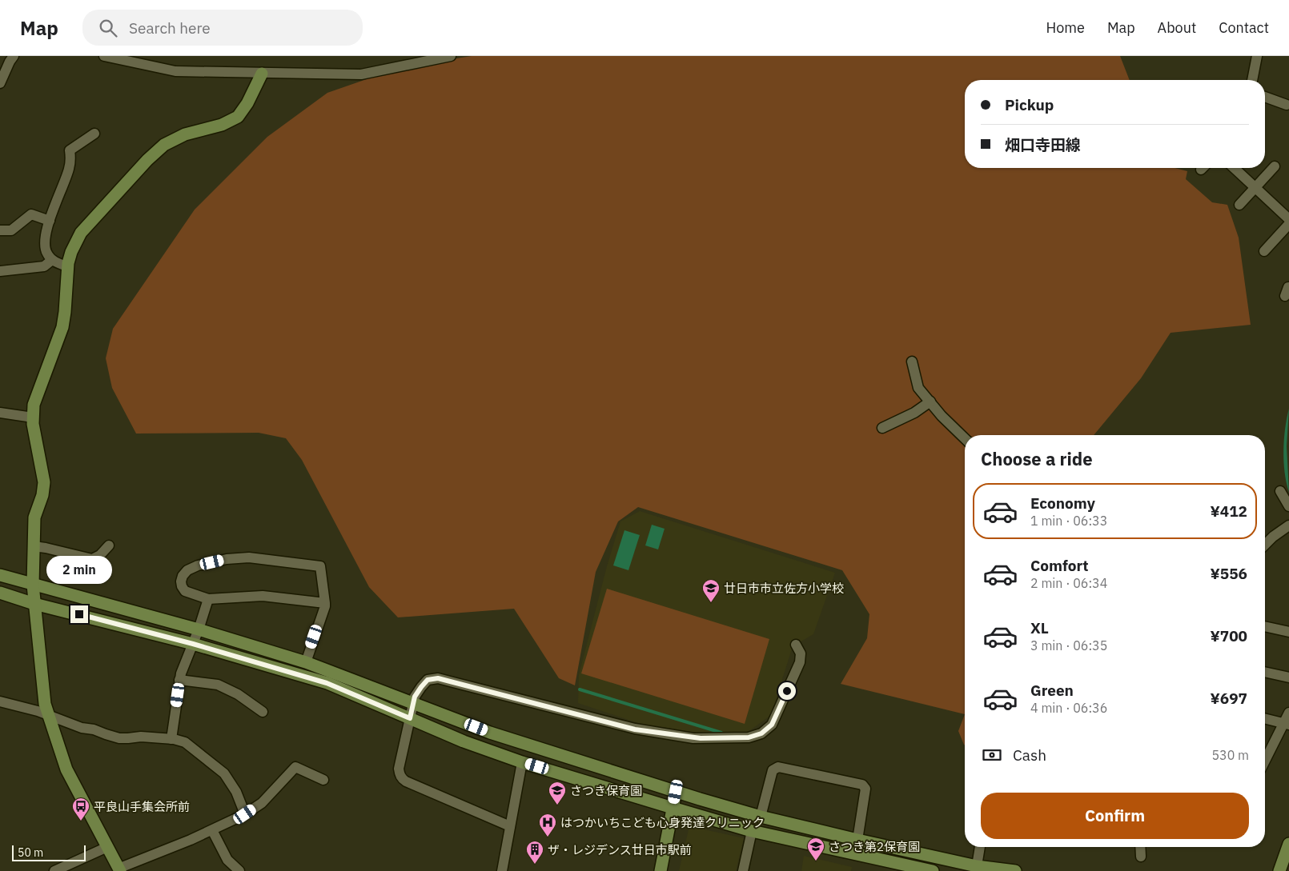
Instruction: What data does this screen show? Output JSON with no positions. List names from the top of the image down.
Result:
{
  "places": {
    "school or university": ["廿日市市立佐方小学校", "さつき保育園", "さつき第2保育園"],
    "bus stop": ["平良山手集会所前"],
    "hospital": ["はつかいちこども心身発達クリニック"],
    "building": ["ザ・レジデンス廿日市駅前"]
  },
  "scale_bar": "50 m",
  "page": {
    "header": "Map",
    "search": "Search here",
    "nav": [
      "Home",
      "Map",
      "About",
      "Contact"
    ],
    "banner": ["Pickup", "畑口寺田線"],
    "heading": "Choose a ride",
    "list": [
      {
        "name": "Economy",
        "note": "1 min · 06:33",
        "value": "¥412"
      },
      {
        "name": "Comfort",
        "note": "2 min · 06:34",
        "value": "¥556"
      },
      {
        "name": "XL",
        "note": "3 min · 06:35",
        "value": "¥700"
      },
      {
        "name": "Green",
        "note": "4 min · 06:36",
        "value": "¥697"
      }
    ],
    "bubble": "2 min",
    "pay": ["Cash", "530 m"],
    "buttons": "Confirm",
    "scale": "50 m"
  }
}
